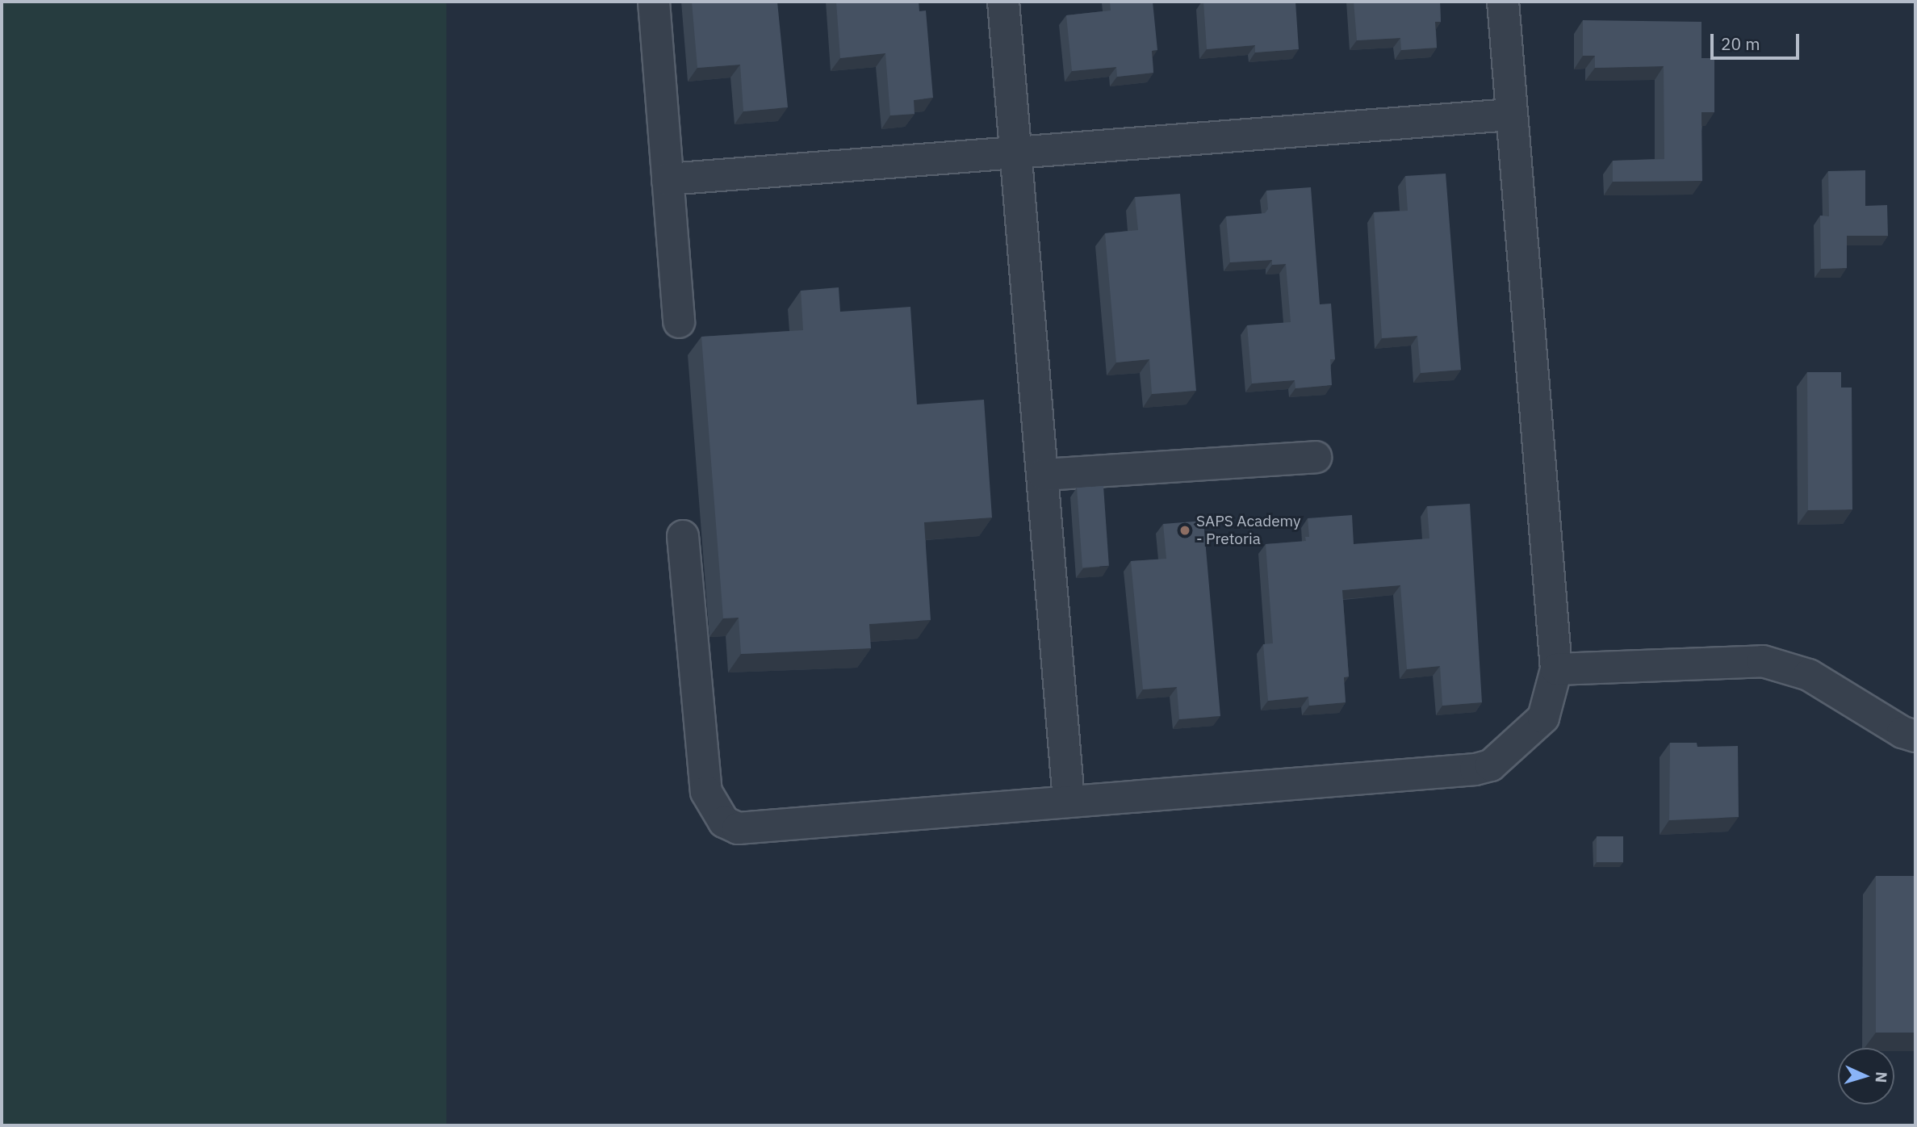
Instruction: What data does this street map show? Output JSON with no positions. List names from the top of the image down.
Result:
{
  "places": ["SAPS Academy - Pretoria"],
  "scale_bar": "20 m",
  "north": "right"
}
